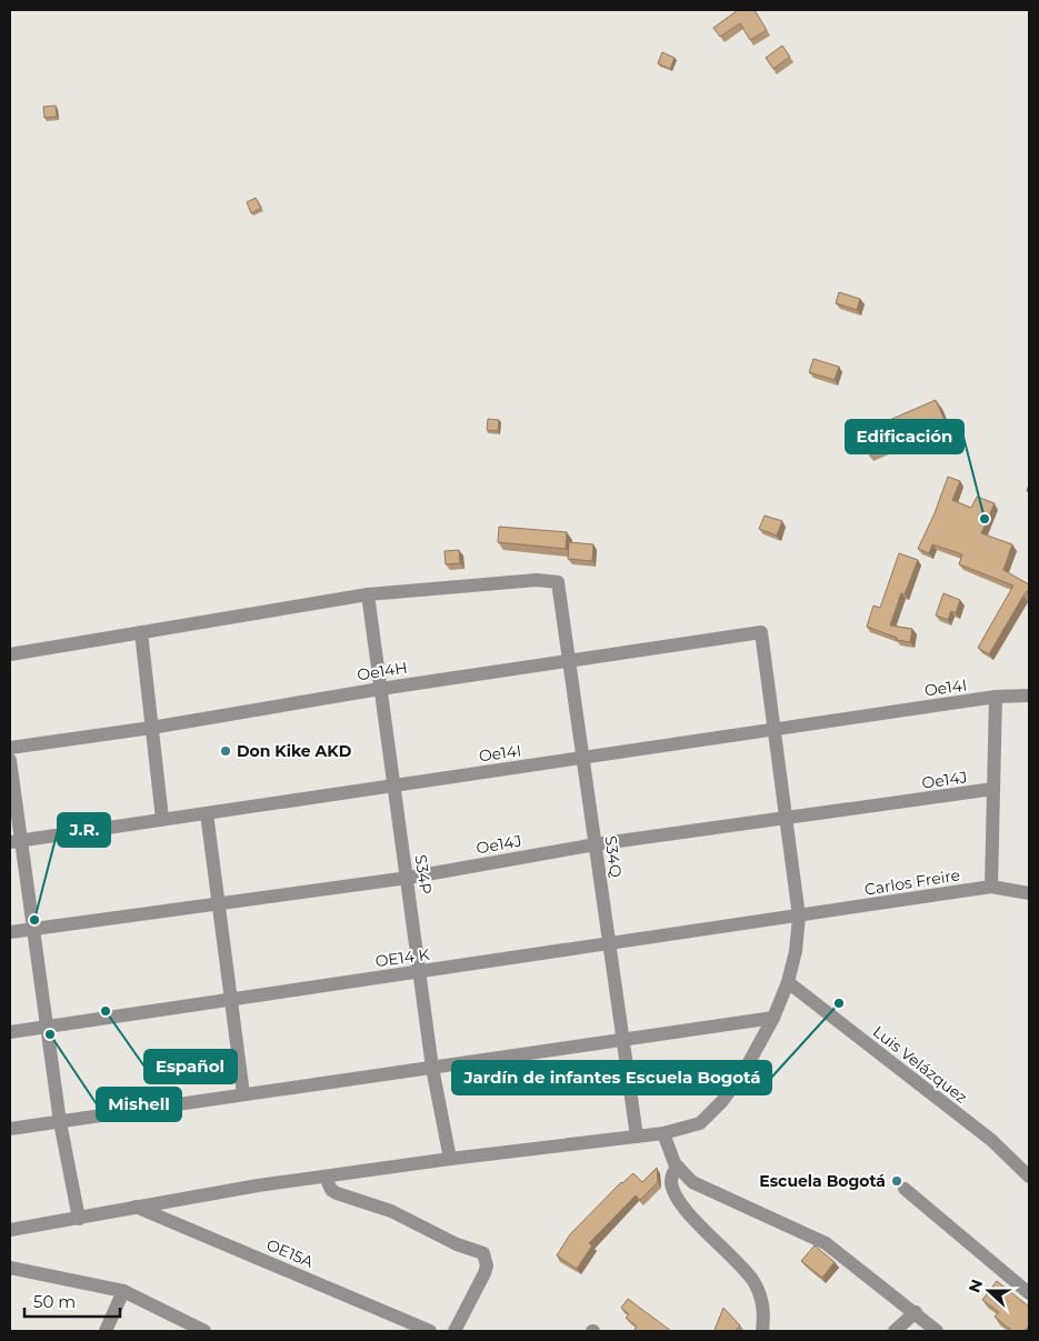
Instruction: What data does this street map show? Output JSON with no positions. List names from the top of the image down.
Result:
{
  "streets": {
    "street": [
      "Oe14H",
      "Oe14I",
      "Oe14J",
      "S34Q",
      "S34P",
      "Carlos Freire",
      "OE14 K",
      "Luis Velázquez",
      "OE15A"
    ]
  },
  "crossings": [
    ["Oe14H", "Oe14I"],
    ["Oe14H", "S34Q"],
    ["Oe14H", "S34P"],
    ["Oe14I", "S34Q"],
    ["Oe14I", "S34P"],
    ["Oe14J", "S34Q"],
    ["Oe14J", "S34P"],
    ["S34Q", "S34P"],
    ["S34Q", "OE14 K"],
    ["S34P", "OE14 K"],
    ["Carlos Freire", "OE14 K"]
  ],
  "places": [
    "Edificación",
    "Don Kike AKD",
    "J.R.",
    "Jardín de infantes Escuela Bogotá",
    "Español",
    "Mishell",
    "Escuela Bogotá"
  ],
  "scale_bar": "50 m",
  "north": "left"
}
